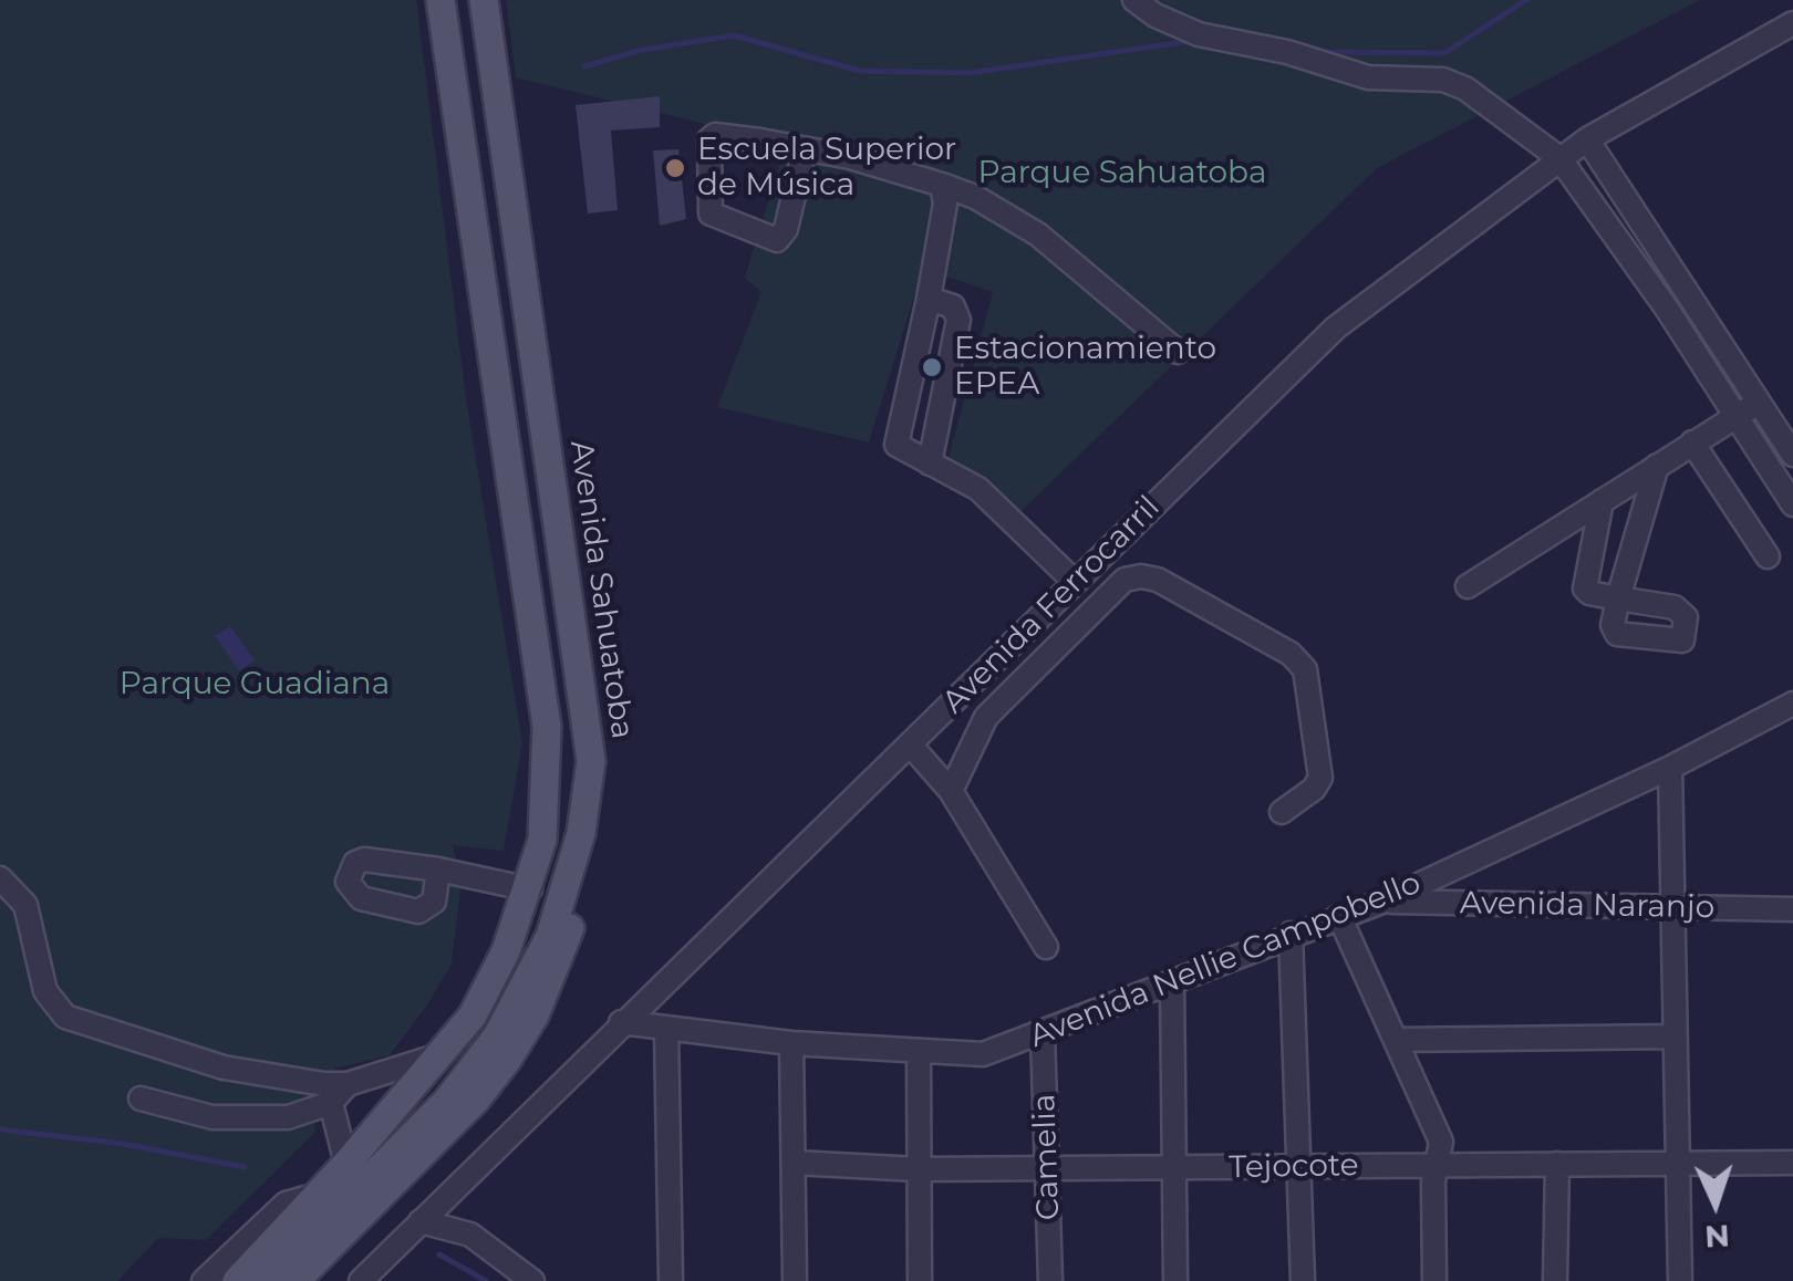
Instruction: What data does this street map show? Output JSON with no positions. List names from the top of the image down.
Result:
{
  "streets": {
    "main road": ["Avenida Sahuatoba"],
    "street": [
      "Avenida Ferrocarril",
      "Avenida Naranjo",
      "Avenida Nellie Campobello",
      "Camelia",
      "Tejocote"
    ]
  },
  "crossings": [
    ["Avenida Ferrocarril", "Avenida Nellie Campobello"],
    ["Avenida Naranjo", "Avenida Nellie Campobello"],
    ["Avenida Nellie Campobello", "Camelia"],
    ["Camelia", "Tejocote"]
  ],
  "parks": ["Parque Sahuatoba", "Parque Guadiana"],
  "places": ["Escuela Superior de Música", "Estacionamiento EPEA"],
  "north": "bottom"
}
